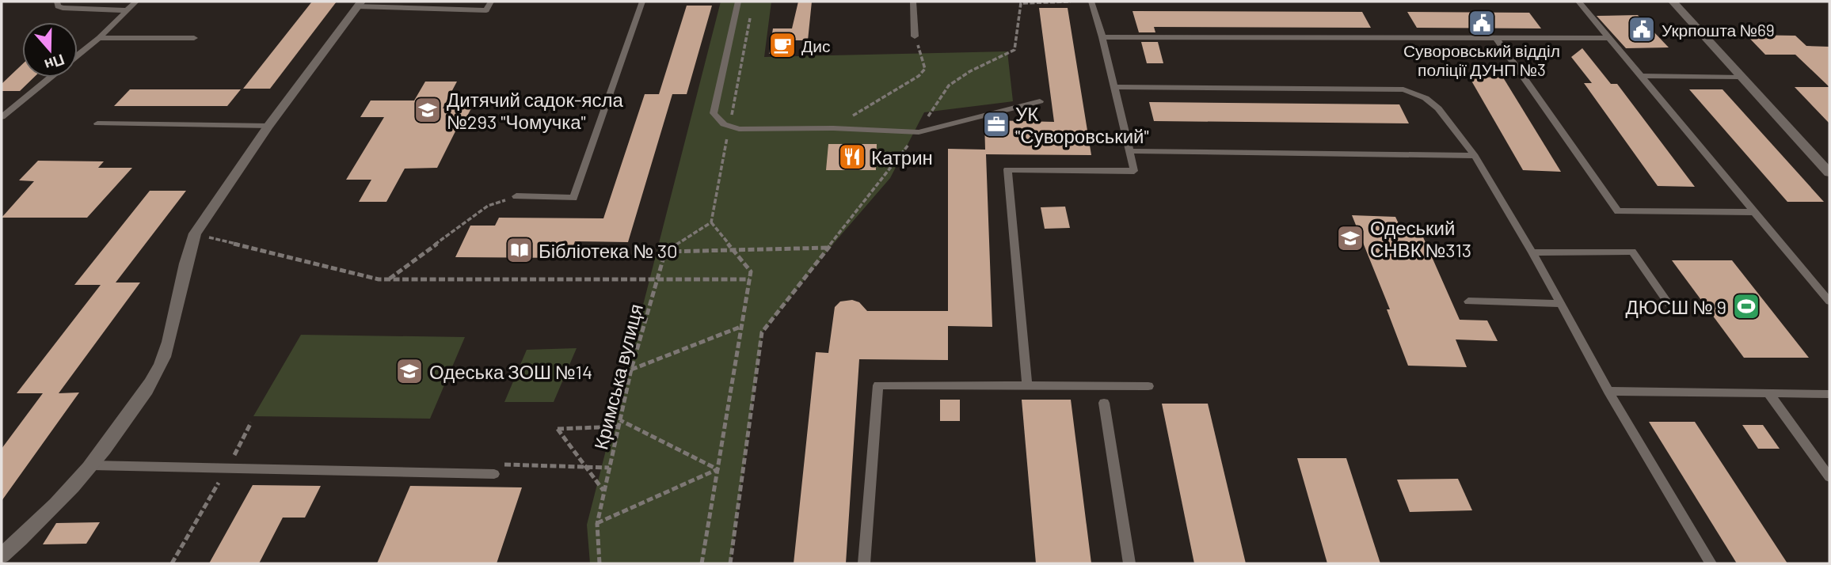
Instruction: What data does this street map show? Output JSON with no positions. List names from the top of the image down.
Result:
{
  "streets": {
    "path": ["Кримська вулиця"]
  },
  "places": {
    "public building": ["Суворовський відділ поліції ДУНП №3", "Укрпошта №69"],
    "cafe": ["Дис"],
    "school or university": ["Дитячий садок-ясла №293 \"Чомучка\"", "Одеський СНВК №313", "Одеська ЗОШ №14"],
    "office": ["УК \"Суворовський\""],
    "restaurant": ["Катрин"],
    "library": ["Бібліотека № 30"],
    "sports": ["ДЮСШ № 9"]
  },
  "north": "bottom"
}
